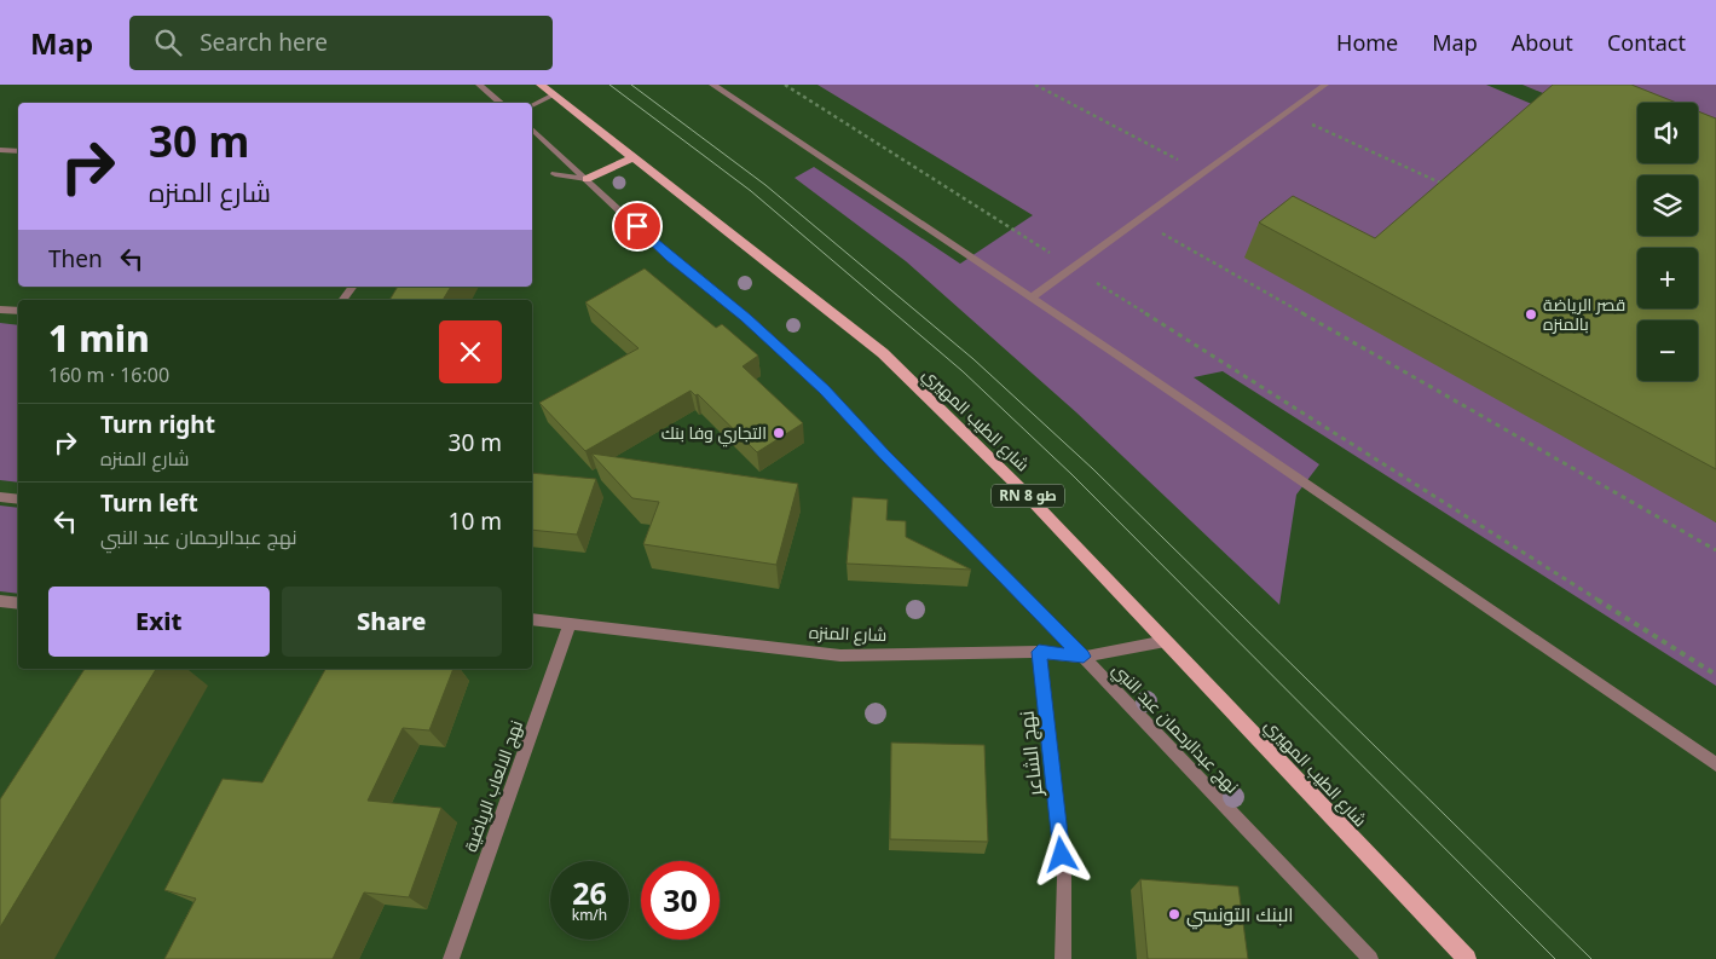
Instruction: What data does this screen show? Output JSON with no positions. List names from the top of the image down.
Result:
{
  "streets": {
    "main road": ["شارع الطيب المهيري", "RN 8 طو"],
    "street": [
      "شارع المنزه",
      "نهج عبدالرحمان عبد النبي",
      "نهج الشاعر",
      "نهج الالعاب الرياضية"
    ]
  },
  "crossings": [
    ["شارع الطيب المهيري", "شارع المنزه"],
    ["شارع المنزه", "نهج عبدالرحمان عبد النبي"],
    ["شارع المنزه", "نهج الشاعر"],
    ["شارع المنزه", "نهج الالعاب الرياضية"]
  ],
  "places": ["قصر الرياضة بالمنزه", "التجاري وفا بنك", "البنك التونسي"],
  "page": {
    "header": "Map",
    "search": "Search here",
    "nav": [
      "Home",
      "Map",
      "About",
      "Contact"
    ],
    "map_buttons": ["+", "−"],
    "turn": ["30 m", "شارع المنزه"],
    "then": "Then",
    "heading": ["1 min", "160 m · 16:00"],
    "list": [
      {
        "name": "Turn right",
        "note": "شارع المنزه",
        "value": "30 m"
      },
      {
        "name": "Turn left",
        "note": "نهج عبدالرحمان عبد النبي",
        "value": "10 m"
      }
    ],
    "buttons": ["Exit", "Share"],
    "speed": "26 km/h",
    "limit": "30"
  }
}
